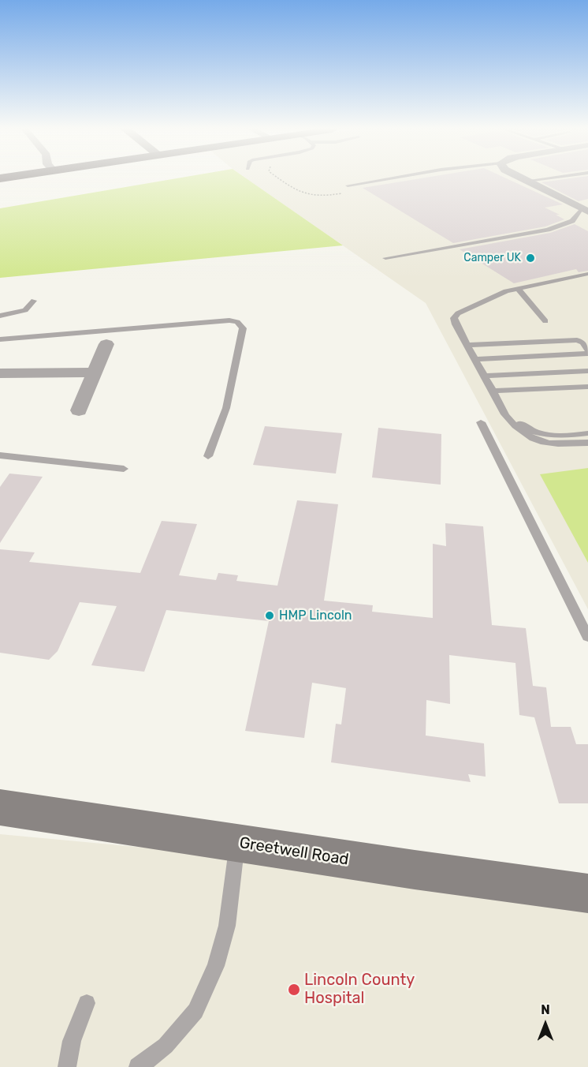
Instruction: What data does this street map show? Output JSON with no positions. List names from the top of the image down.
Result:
{
  "streets": {
    "street": ["Greetwell Road"]
  },
  "places": ["Camper UK", "HMP Lincoln", "Lincoln County Hospital"],
  "north": "top"
}
